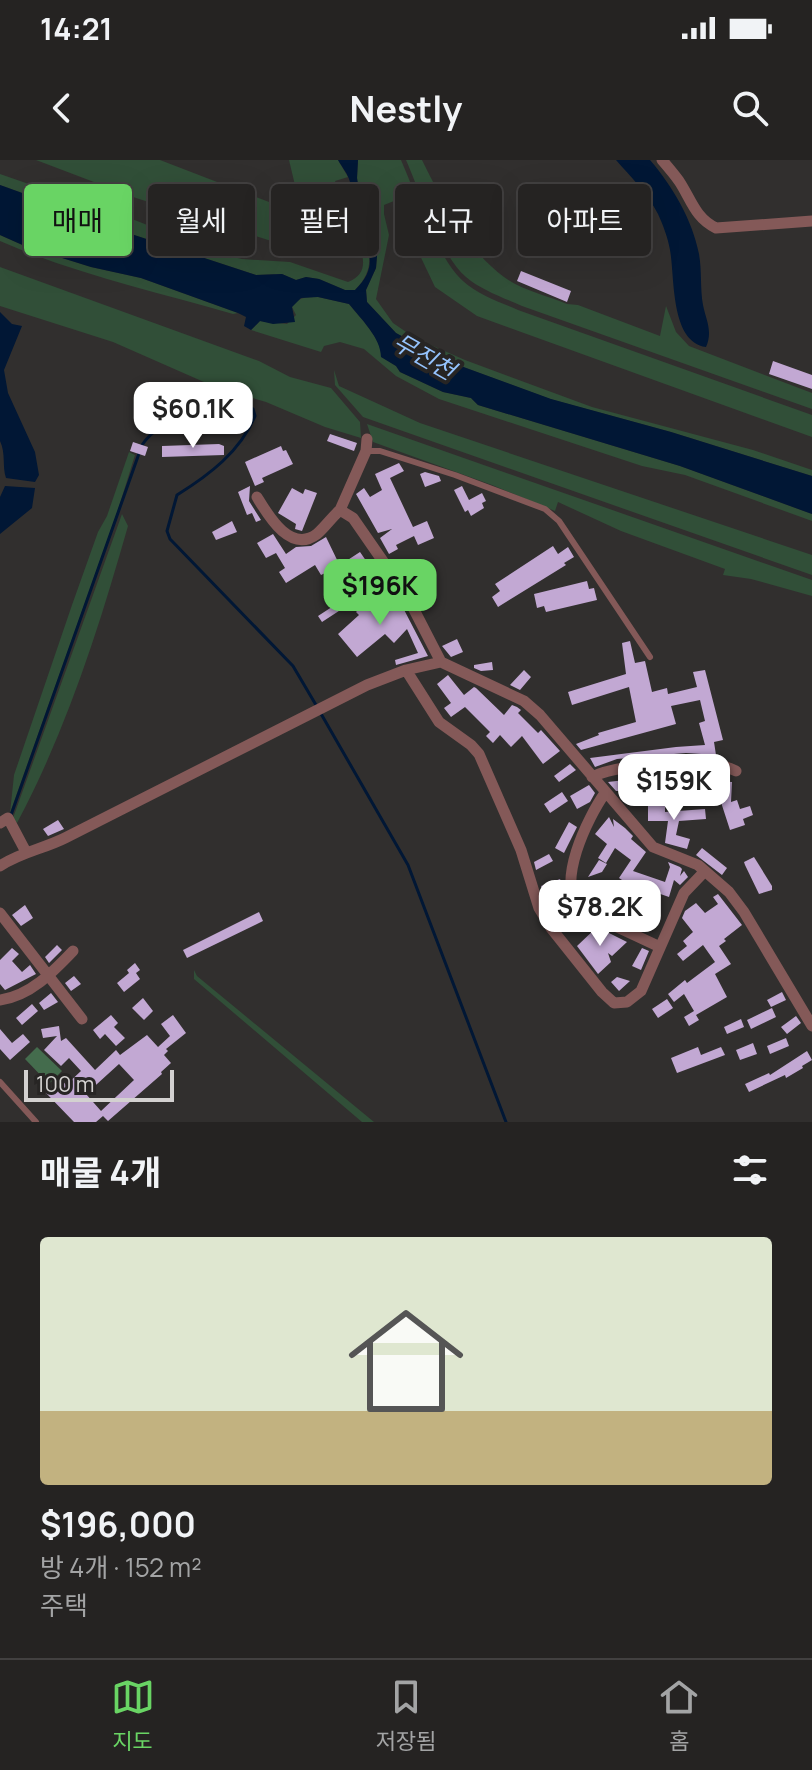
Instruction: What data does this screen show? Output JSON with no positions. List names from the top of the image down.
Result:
{
  "water": ["무진천"],
  "scale_bar": "100 m",
  "page": {
    "status": "14:21",
    "header": "Nestly",
    "chip": [
      "매매",
      "월세",
      "필터",
      "신규",
      "아파트"
    ],
    "price": [
      "$60.1K",
      "$196K",
      "$159K",
      "$78.2K"
    ],
    "scale": "100 m",
    "heading": "매물 4개",
    "list": [
      {
        "name": "$196,000",
        "note": "방 4개 · 152 m² · 주택"
      }
    ],
    "tabs": ["지도", "저장됨", "홈"]
  }
}
